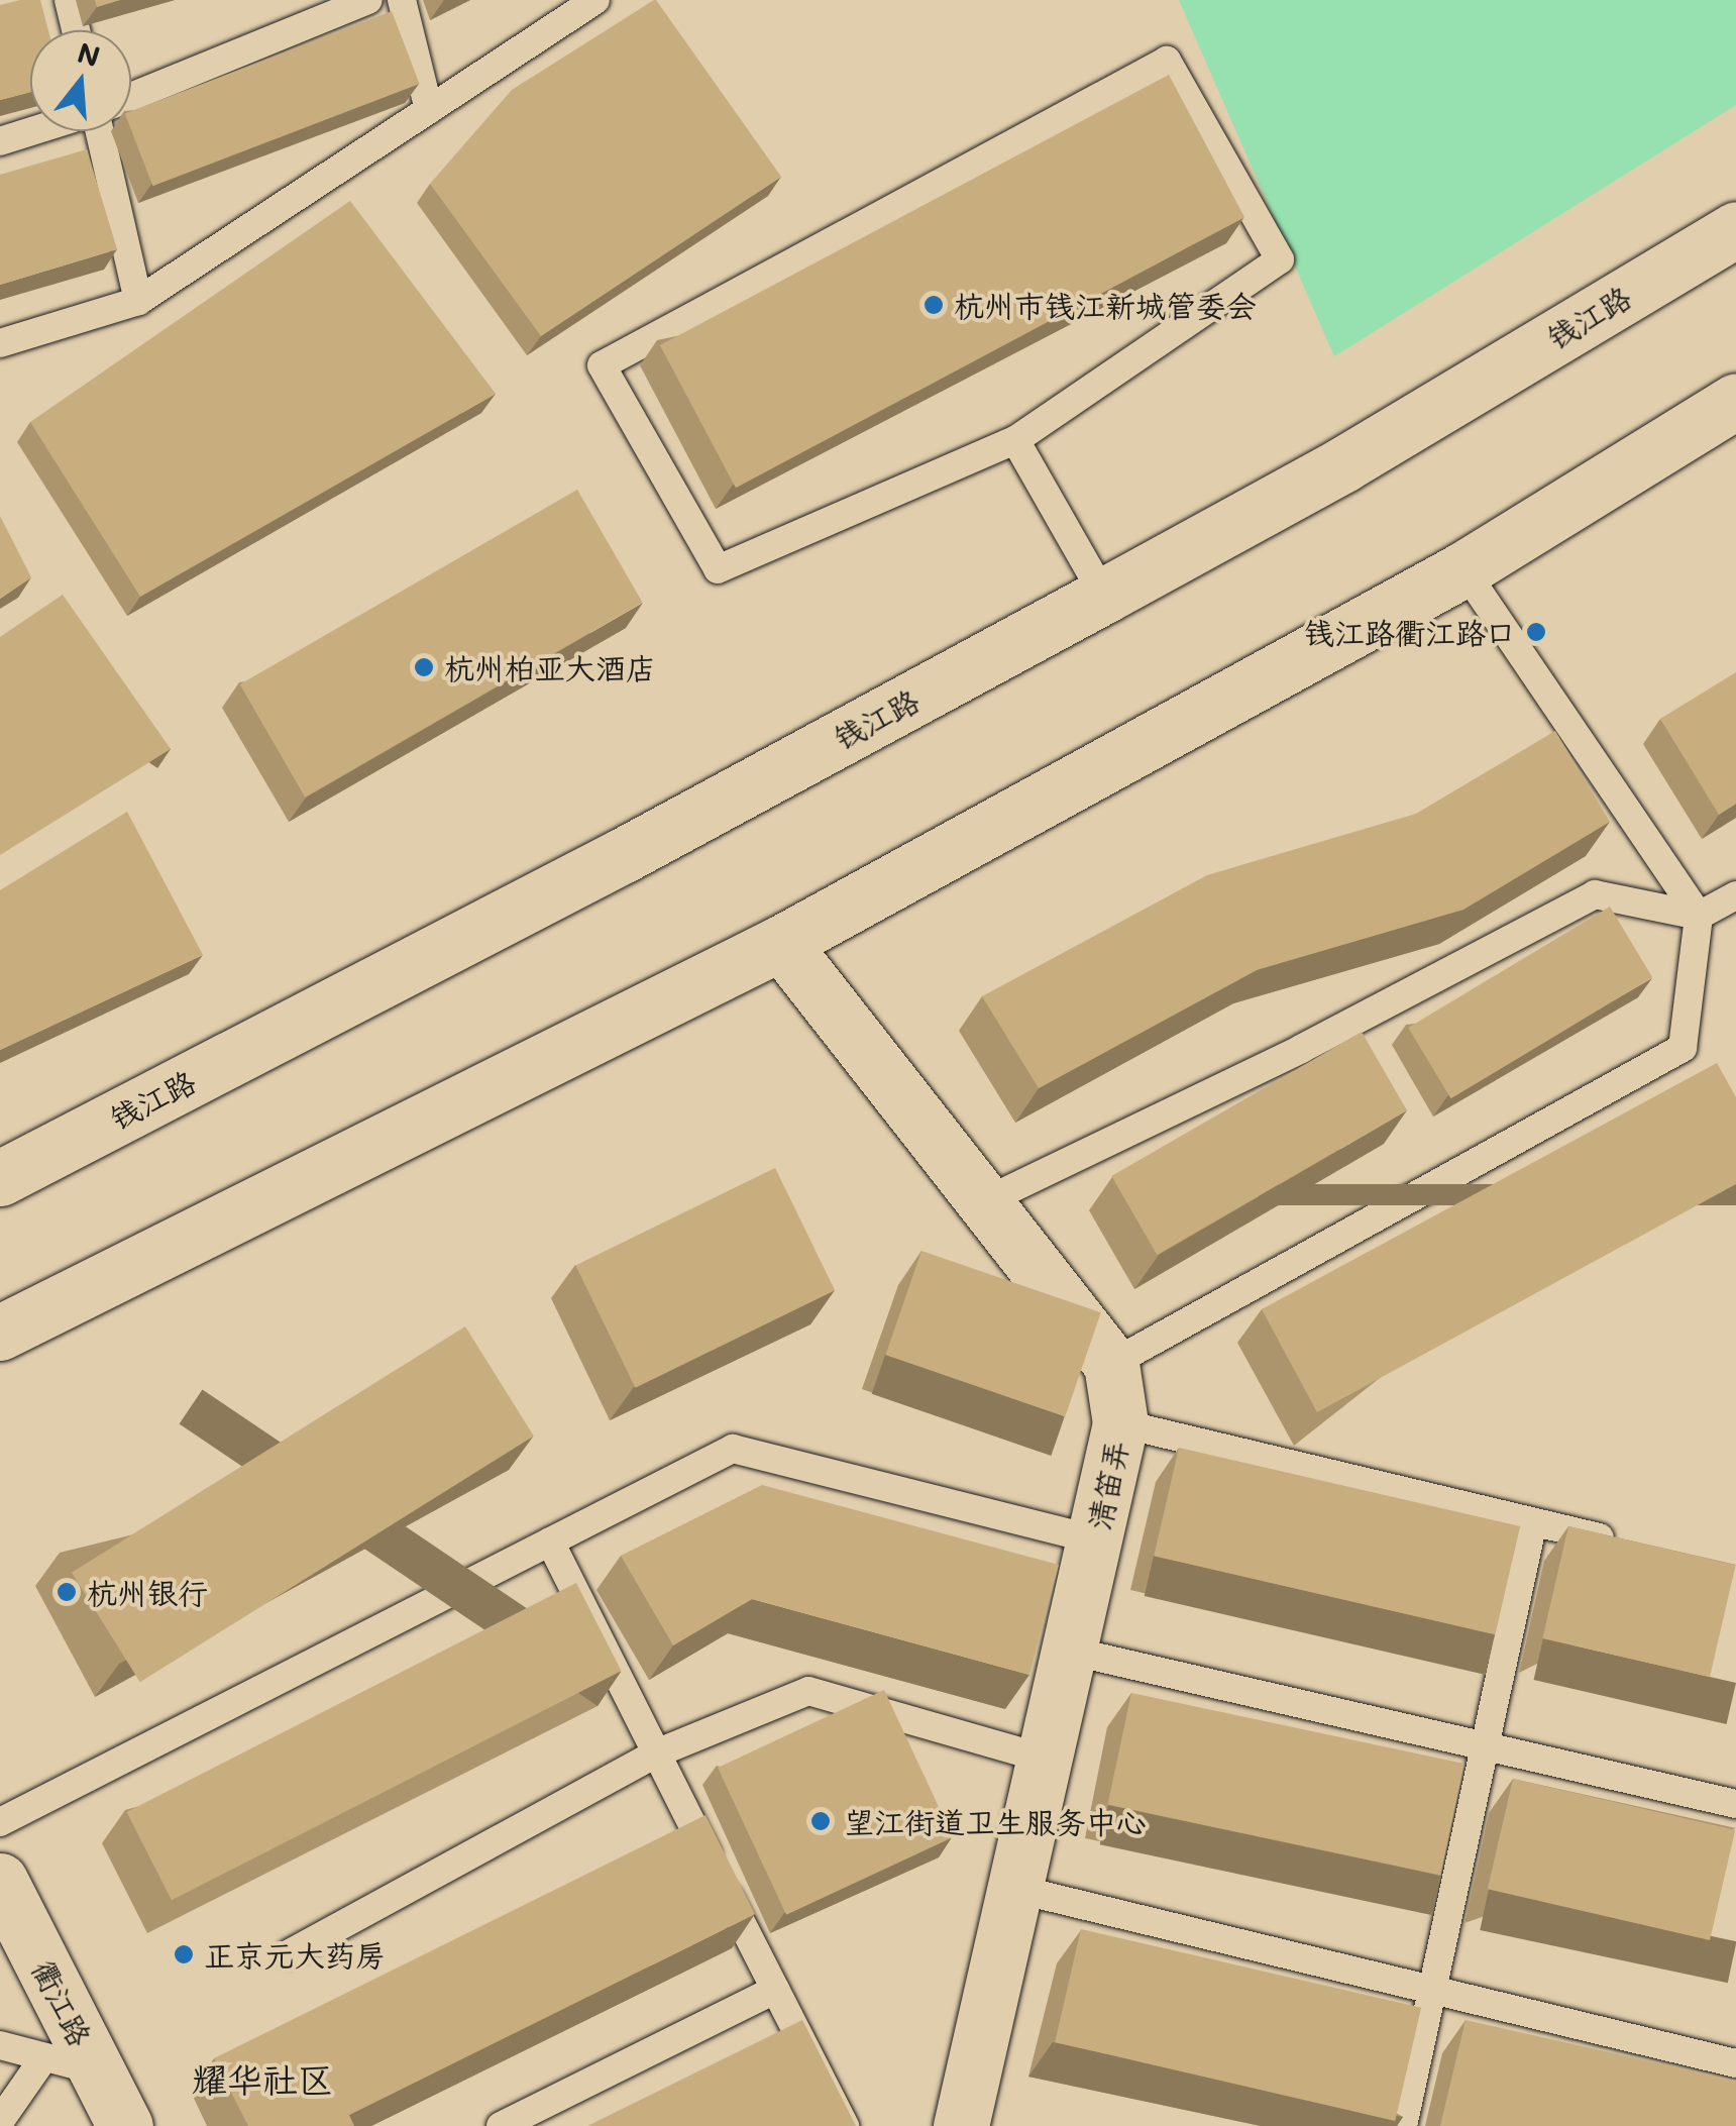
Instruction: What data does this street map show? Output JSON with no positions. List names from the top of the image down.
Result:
{
  "streets": {
    "main road": ["钱江路", "清笛弄", "衢江路"]
  },
  "districts": ["耀华社区"],
  "places": [
    "杭州市钱江新城管委会",
    "钱江路衢江路口",
    "杭州柏亚大酒店",
    "杭州银行",
    "望江街道卫生服务中心",
    "正京元大药房"
  ],
  "north": "top"
}
